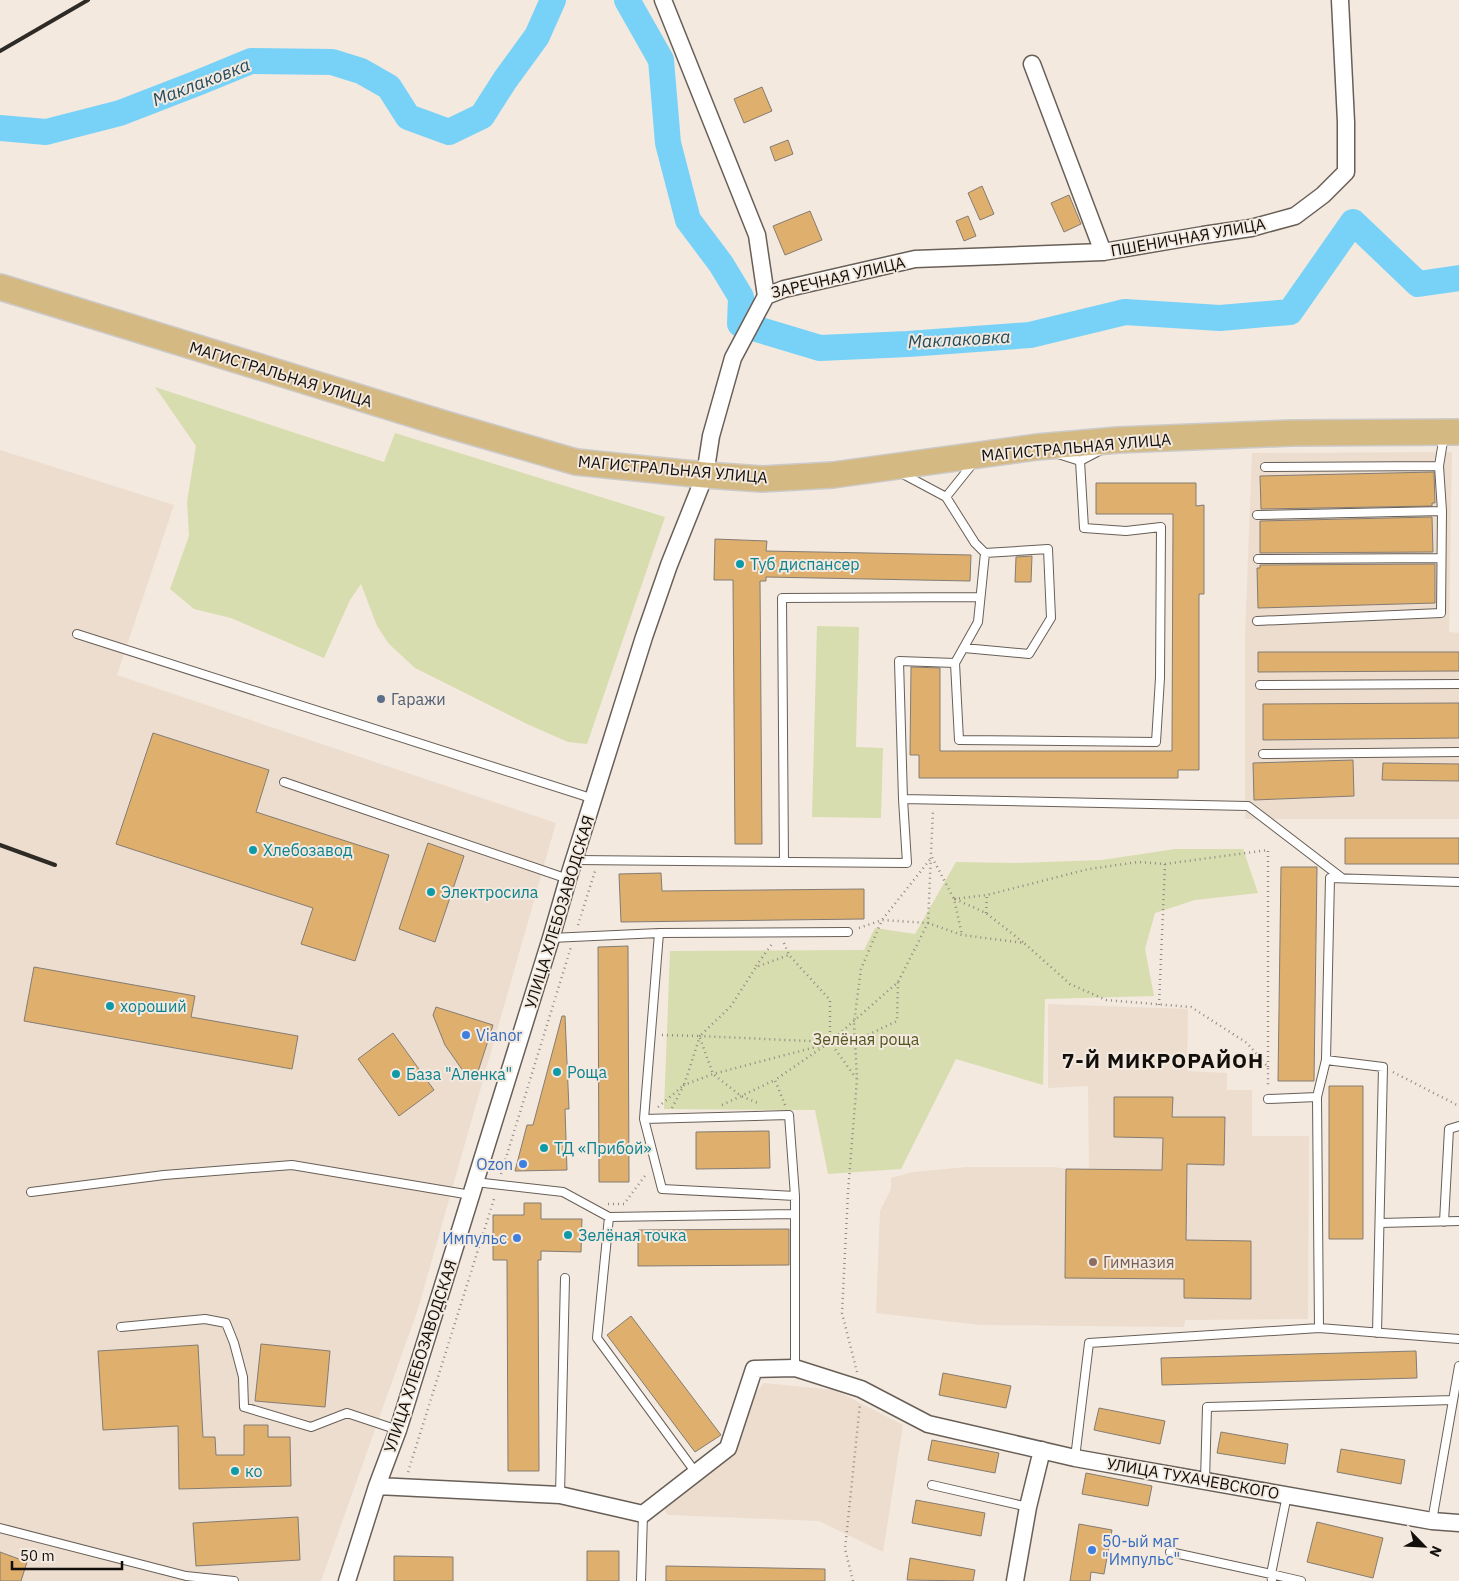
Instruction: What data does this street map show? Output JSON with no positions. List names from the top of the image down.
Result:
{
  "streets": {
    "main road": ["МАГИСТРАЛЬНАЯ УЛИЦА"],
    "street": [
      "ПШЕНИЧНАЯ УЛИЦА",
      "ЗАРЕЧНАЯ УЛИЦА",
      "УЛИЦА ХЛЕБОЗАВОДСКАЯ",
      "УЛИЦА ТУХАЧЕВСКОГО"
    ]
  },
  "crossings": [
    ["ПШЕНИЧНАЯ УЛИЦА", "ЗАРЕЧНАЯ УЛИЦА"],
    ["ЗАРЕЧНАЯ УЛИЦА", "УЛИЦА ХЛЕБОЗАВОДСКАЯ"],
    ["МАГИСТРАЛЬНАЯ УЛИЦА", "УЛИЦА ХЛЕБОЗАВОДСКАЯ"]
  ],
  "districts": ["7-Й МИКРОРАЙОН"],
  "water": ["Маклаковка"],
  "parks": ["Зелёная роща"],
  "places": [
    "Туб диспансер",
    "Гаражи",
    "Хлебозавод",
    "Электросила",
    "хороший",
    "Vianor",
    "Роща",
    "База \"Аленка\"",
    "ТД «Прибой»",
    "Ozon",
    "Зелёная точка",
    "Импульс",
    "Гимназия",
    "ко",
    "50-ый маг \"Импульс\""
  ],
  "scale_bar": "50 m",
  "north": "bottom right"
}
